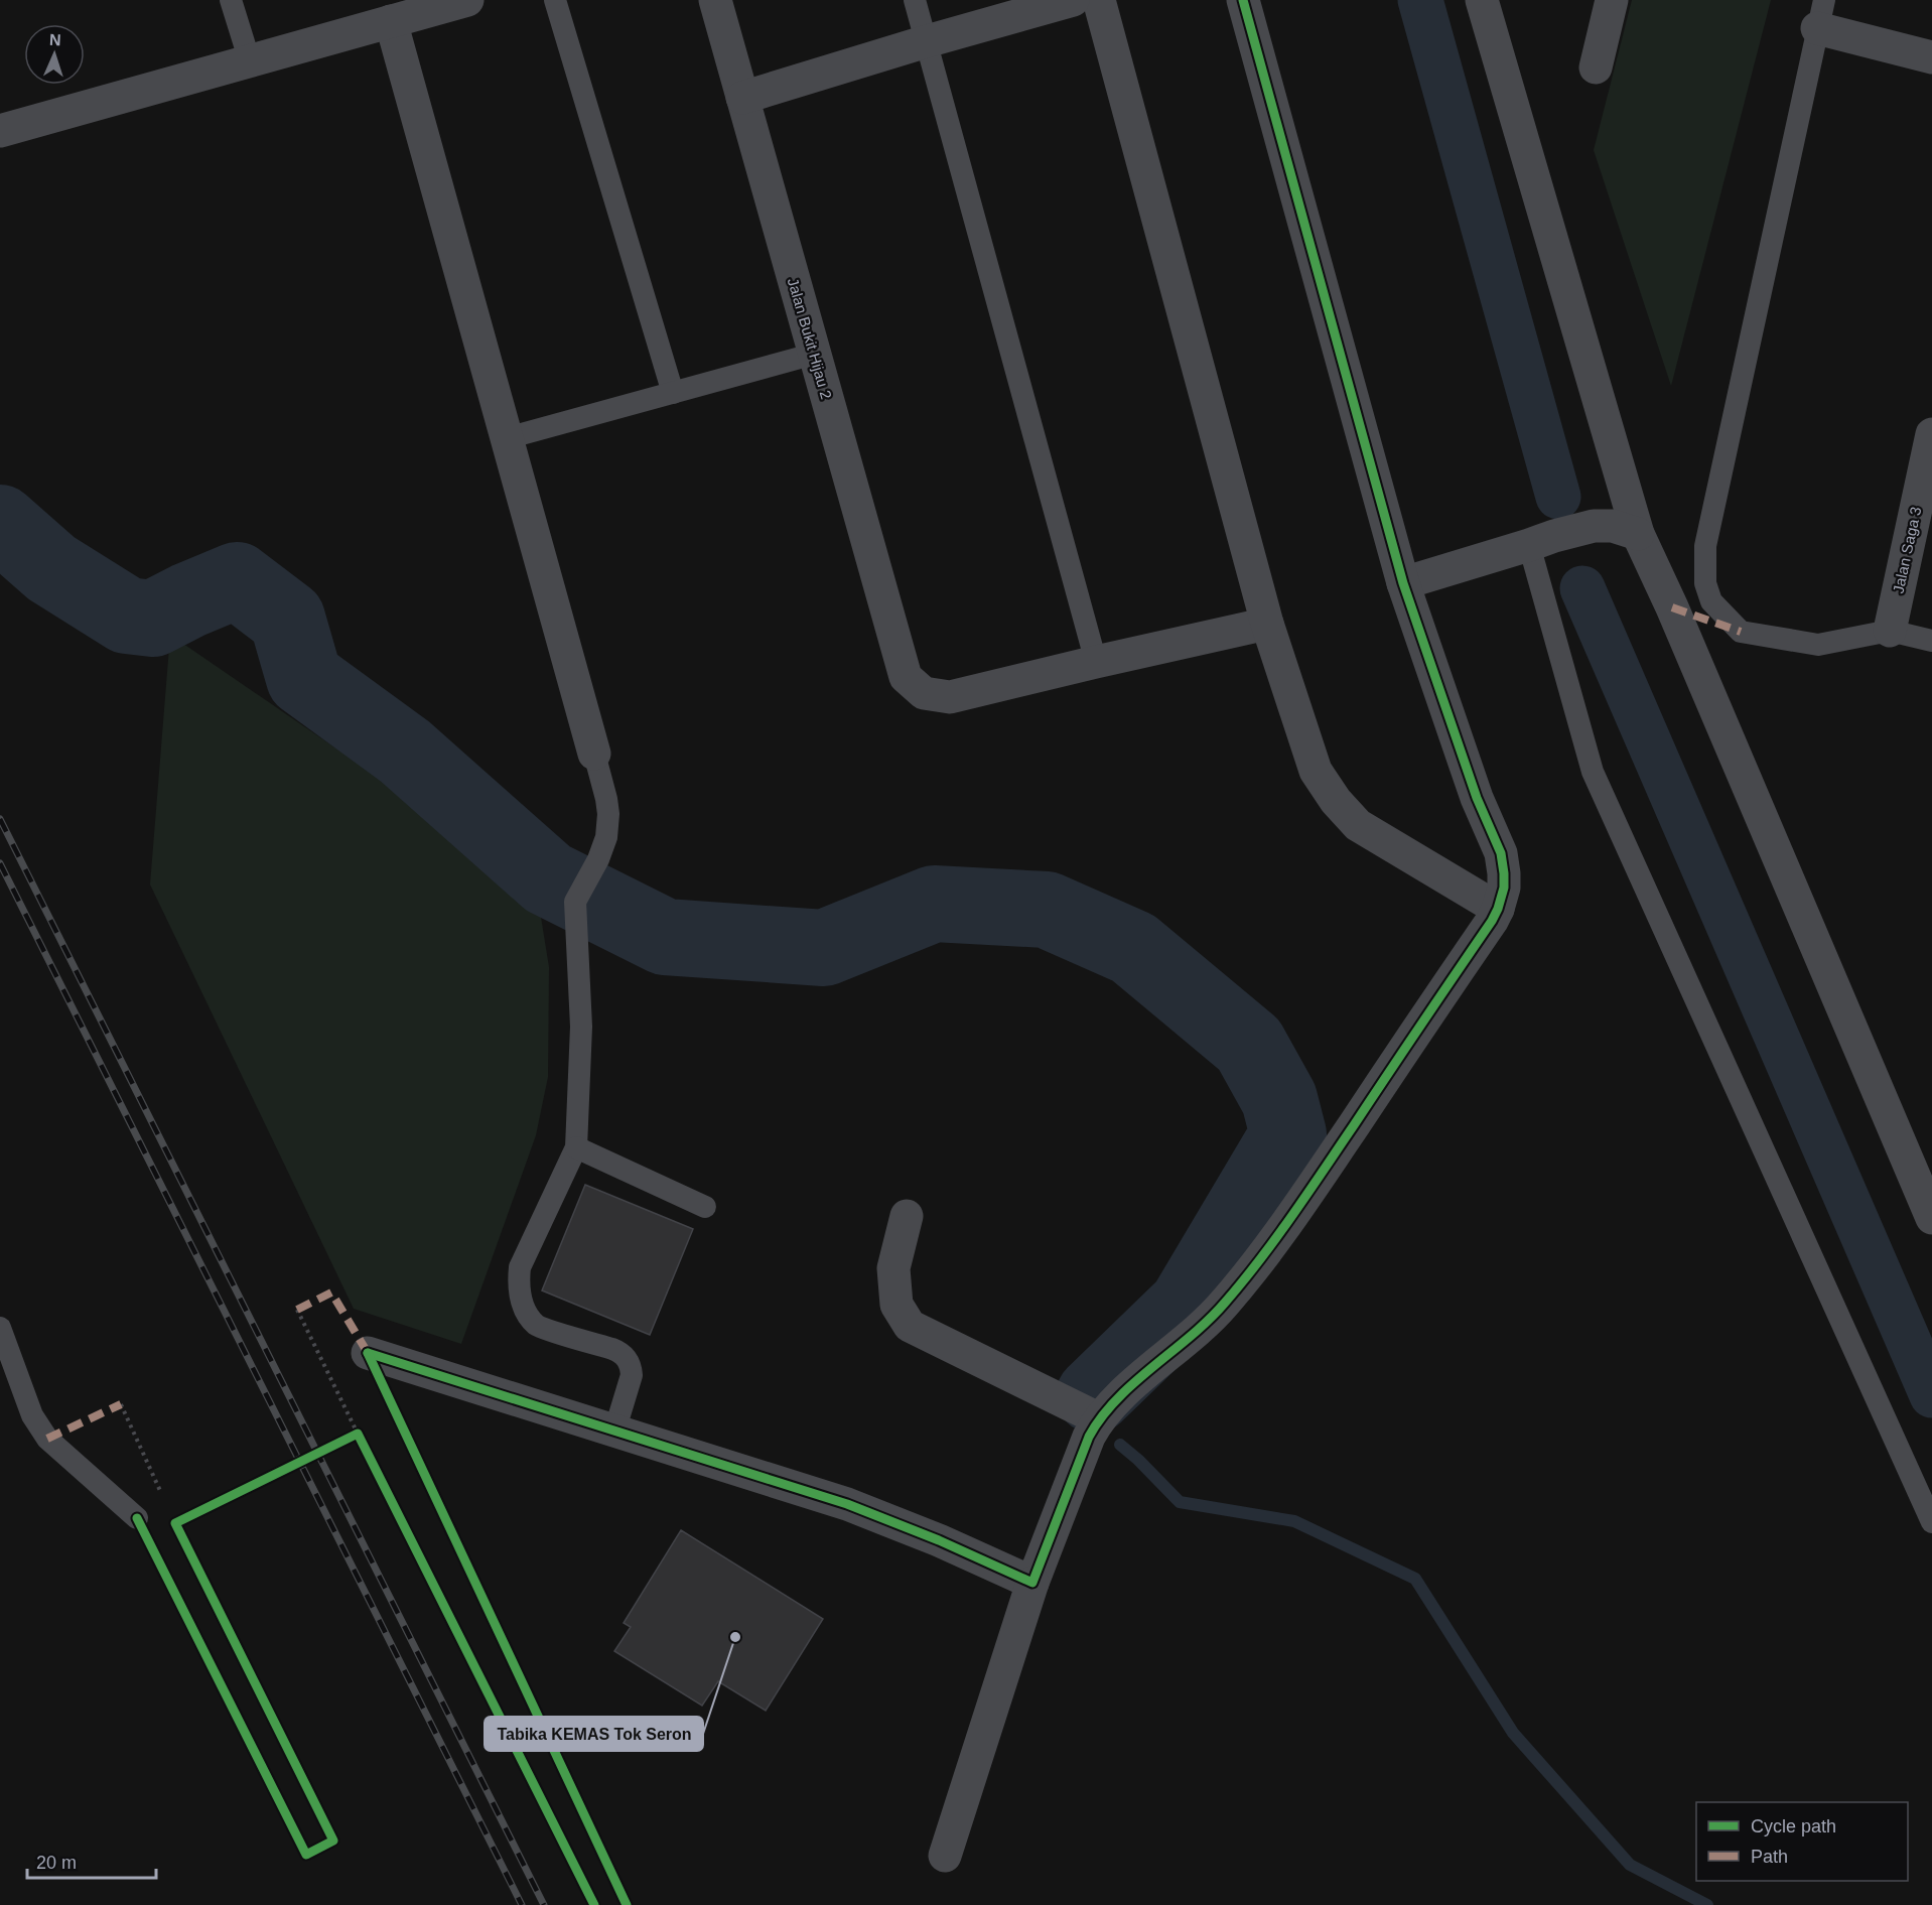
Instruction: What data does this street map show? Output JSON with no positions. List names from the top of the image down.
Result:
{
  "streets": {
    "street": ["Jalan Bukit Hijau 2", "Jalan Saga 3"]
  },
  "places": ["Tabika KEMAS Tok Seron"],
  "legend": ["Cycle path", "Path"],
  "scale_bar": "20 m",
  "north": "top"
}
